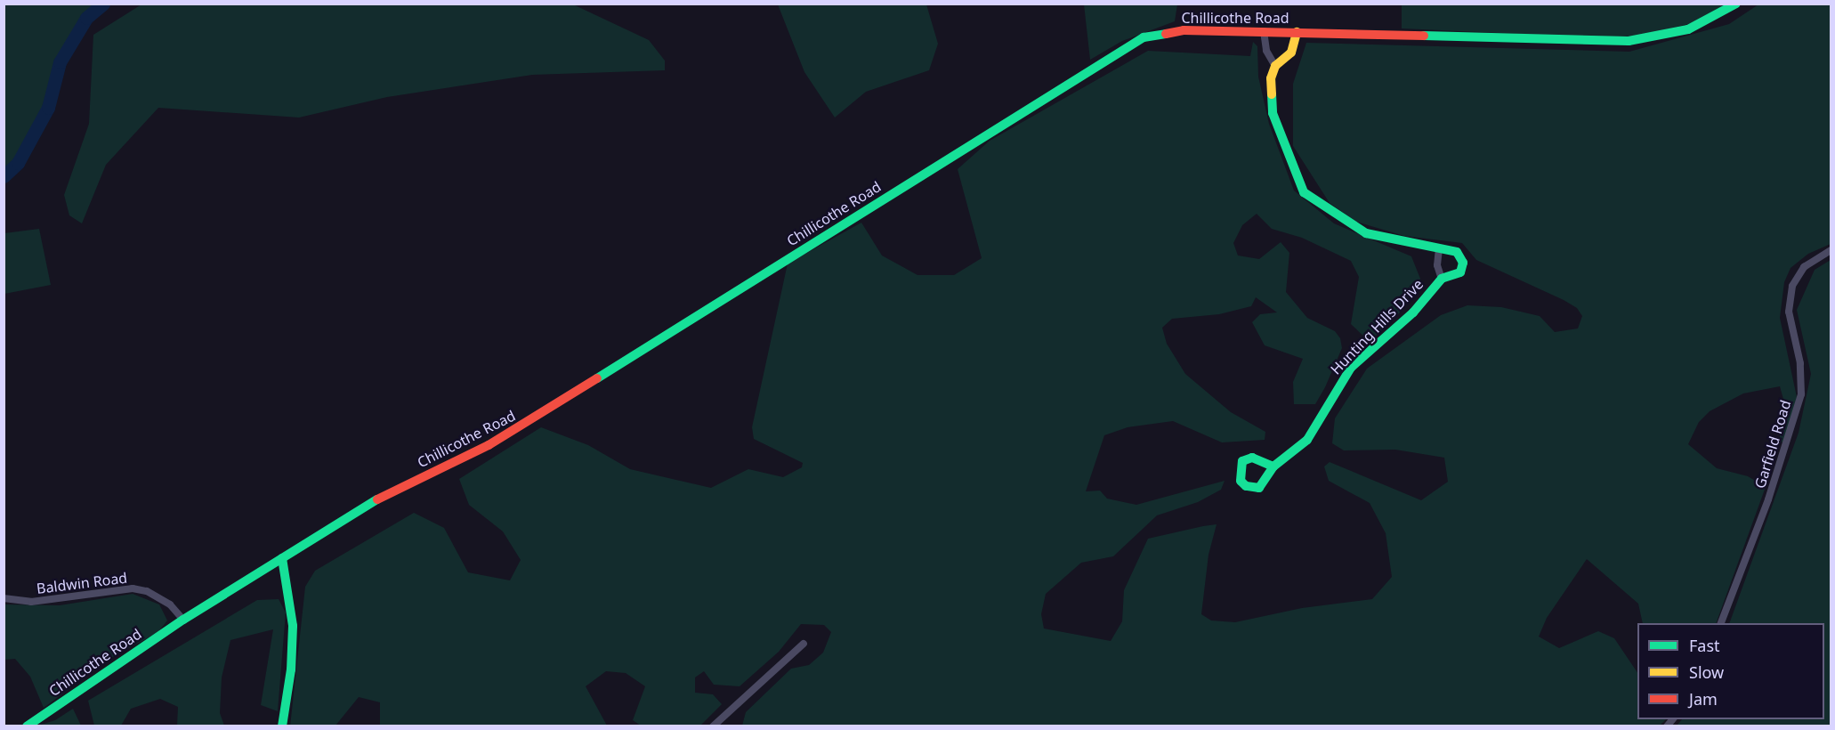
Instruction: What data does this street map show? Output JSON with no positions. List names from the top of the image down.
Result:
{
  "streets": {
    "main road": ["Chillicothe Road", "Hunting Hills Drive"],
    "street": ["Garfield Road", "Baldwin Road"]
  },
  "crossings": [
    ["Chillicothe Road", "Baldwin Road"]
  ],
  "legend": ["Fast", "Slow", "Jam"]
}
